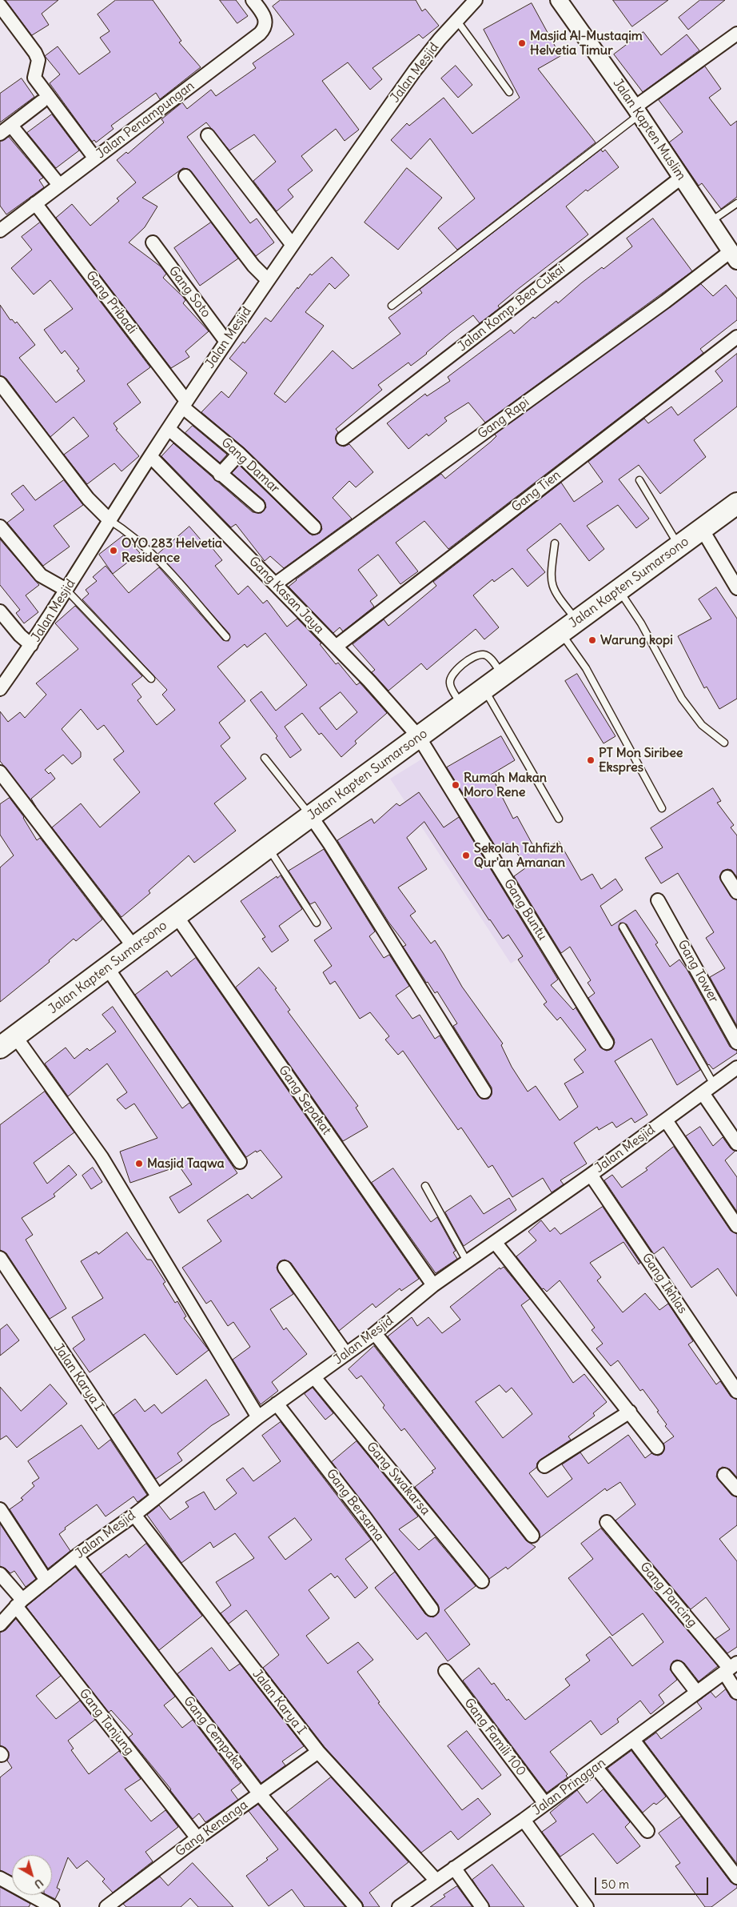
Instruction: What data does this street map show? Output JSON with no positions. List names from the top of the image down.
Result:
{
  "streets": {
    "highway": ["Jalan Kapten Sumarsono"],
    "street": [
      "Jalan Mesjid",
      "Jalan Penampungan",
      "Jalan Kapten Muslim",
      "Gang Soto",
      "Gang Pribadi",
      "Jalan Komp. Bea Cukai",
      "Gang Rapi",
      "Gang Damar",
      "Gang Tien",
      "Gang Kasan Jaya",
      "Gang Buntu",
      "Gang Tower",
      "Gang Sepakat",
      "Gang Ikhlas",
      "Jalan Karya I",
      "Gang Swakarsa",
      "Gang Bersama",
      "Gang Pancing",
      "Gang Tanjung",
      "Gang Cempaka",
      "Gang Famili 100",
      "Jalan Pringgan",
      "Gang Kenanga"
    ]
  },
  "crossings": [
    ["Jalan Mesjid", "Gang Soto"],
    ["Jalan Mesjid", "Gang Pribadi"],
    ["Jalan Mesjid", "Gang Damar"],
    ["Jalan Mesjid", "Gang Kasan Jaya"],
    ["Jalan Mesjid", "Gang Sepakat"],
    ["Jalan Mesjid", "Gang Ikhlas"],
    ["Jalan Mesjid", "Jalan Karya I"],
    ["Jalan Mesjid", "Gang Swakarsa"],
    ["Jalan Mesjid", "Gang Bersama"],
    ["Jalan Mesjid", "Gang Tanjung"],
    ["Jalan Mesjid", "Gang Cempaka"],
    ["Jalan Penampungan", "Gang Pribadi"],
    ["Jalan Kapten Muslim", "Jalan Komp. Bea Cukai"],
    ["Jalan Kapten Muslim", "Gang Rapi"],
    ["Gang Pribadi", "Gang Damar"],
    ["Gang Rapi", "Gang Kasan Jaya"],
    ["Gang Tien", "Gang Kasan Jaya"],
    ["Jalan Kapten Sumarsono", "Gang Kasan Jaya"],
    ["Jalan Kapten Sumarsono", "Gang Buntu"],
    ["Jalan Kapten Sumarsono", "Gang Sepakat"],
    ["Gang Kasan Jaya", "Gang Buntu"],
    ["Jalan Karya I", "Jalan Pringgan"],
    ["Jalan Karya I", "Gang Kenanga"],
    ["Gang Pancing", "Jalan Pringgan"],
    ["Gang Tanjung", "Gang Kenanga"],
    ["Gang Cempaka", "Gang Kenanga"],
    ["Gang Famili 100", "Jalan Pringgan"]
  ],
  "places": [
    "Masjid Al-Mustaqim Helvetia Timur",
    "OYO 283 Helvetia Residence",
    "Warung kopi",
    "PT Mon Siribee Ekspres",
    "Rumah Makan Moro Rene",
    "Sekolah Tahfizh Qur'an Amanan",
    "Masjid Taqwa"
  ],
  "scale_bar": "50 m",
  "north": "bottom right"
}
